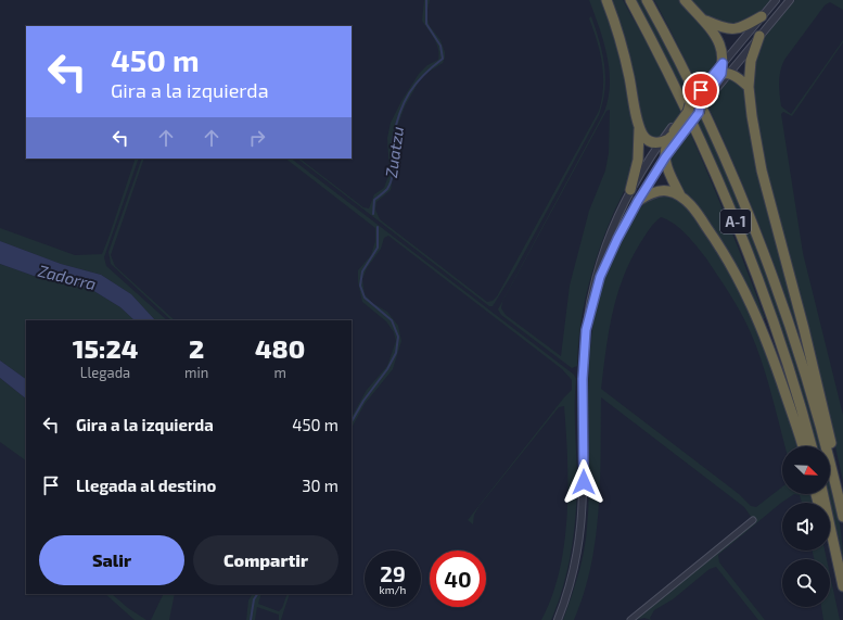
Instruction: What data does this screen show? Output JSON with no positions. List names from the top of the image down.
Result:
{
  "streets": {
    "highway": ["A-1"]
  },
  "water": ["Zuatzu", "Zadorra"],
  "north": "bottom right",
  "page": {
    "turn": ["450 m", "Gira a la izquierda"],
    "eta": [
      "15:24",
      "Llegada",
      "2",
      "min",
      "480",
      "m"
    ],
    "list": [
      {
        "name": "Gira a la izquierda",
        "value": "450 m"
      },
      {
        "name": "Llegada al destino",
        "value": "30 m"
      }
    ],
    "buttons": ["Salir", "Compartir"],
    "speed": "29 km/h",
    "limit": "40"
  }
}
